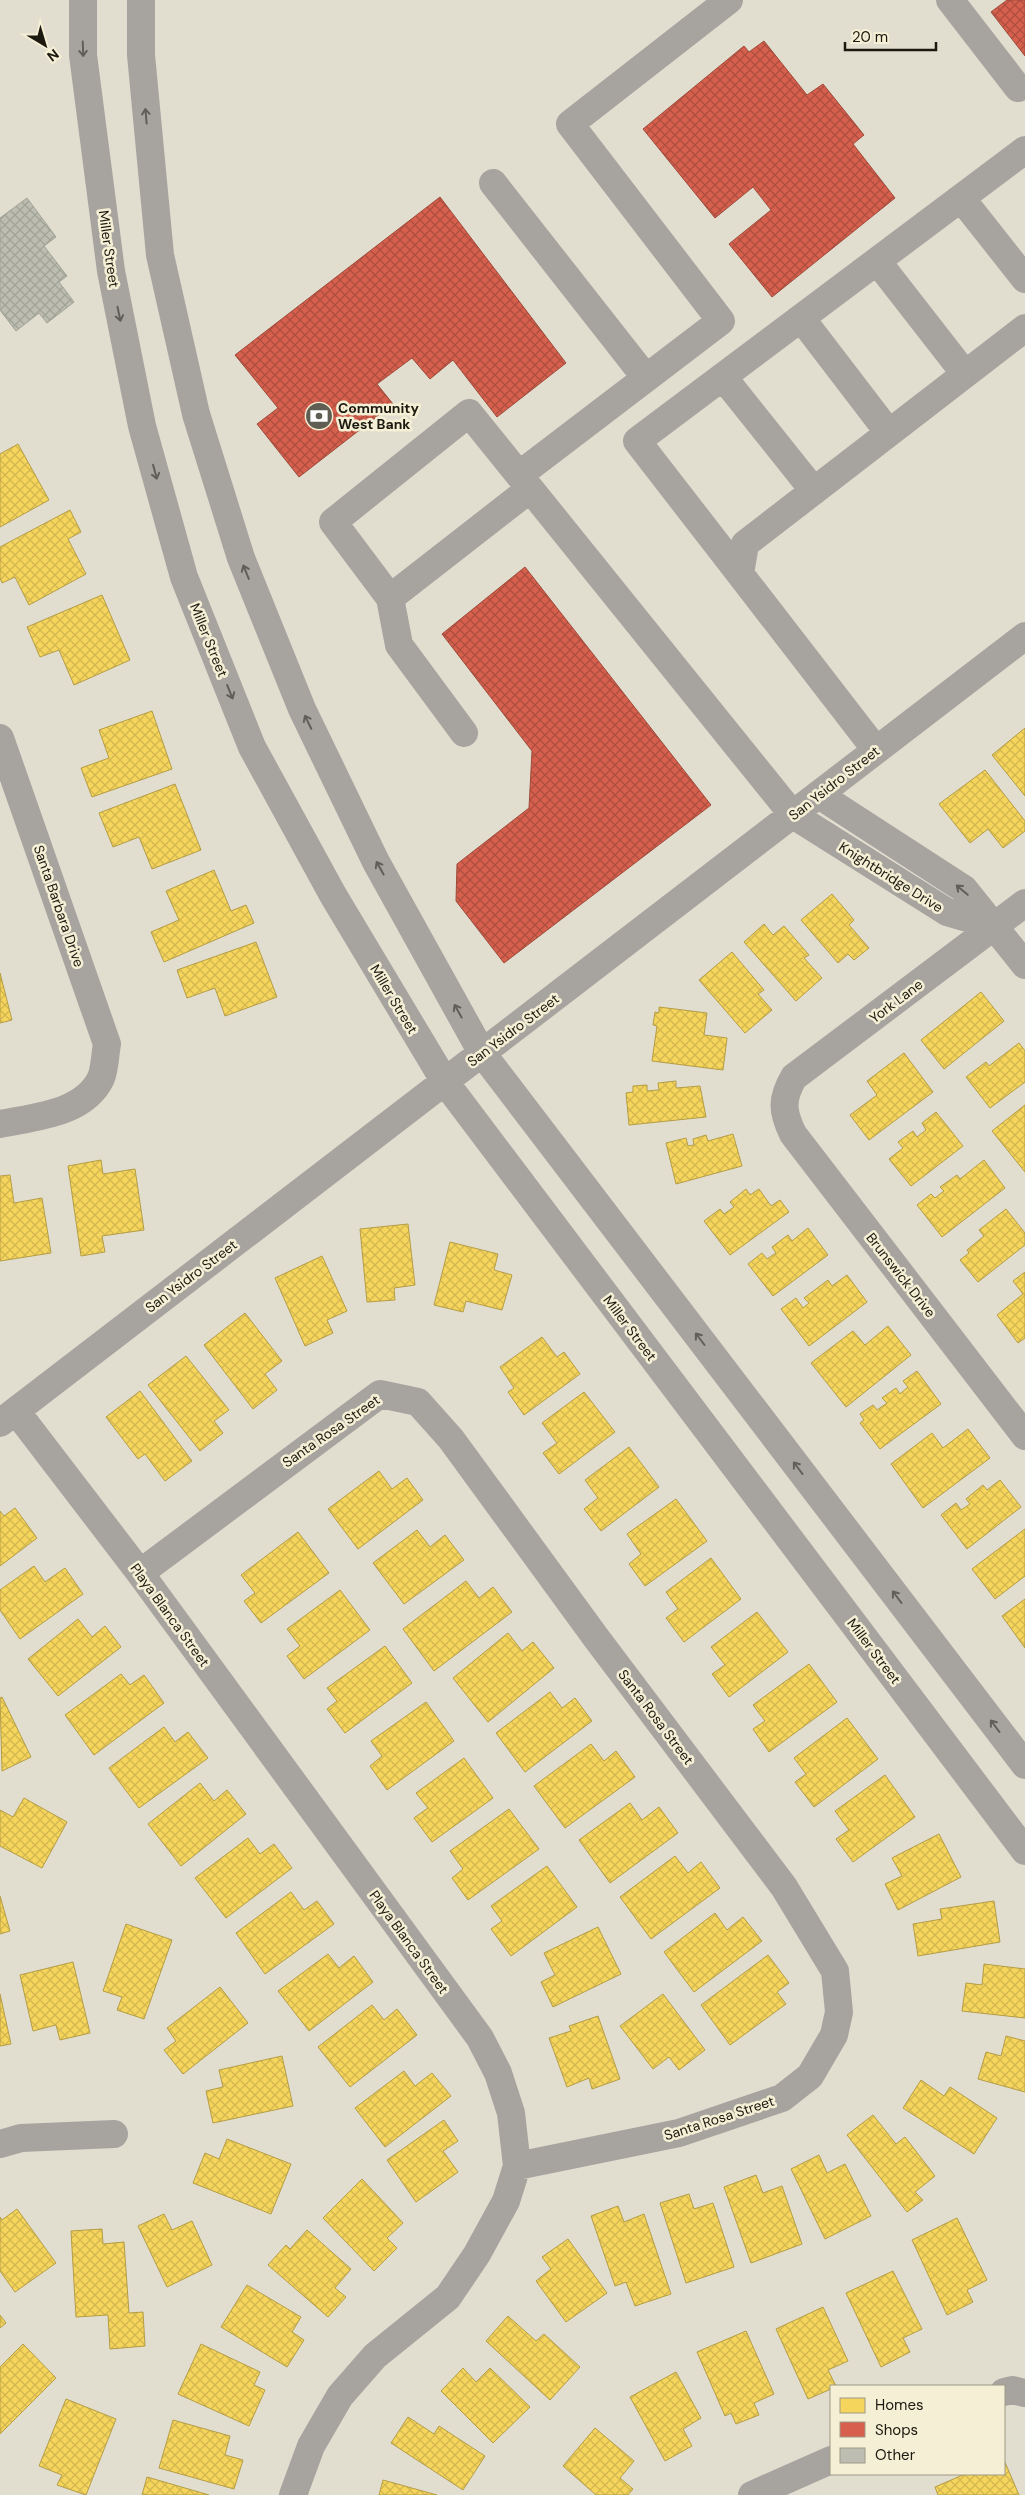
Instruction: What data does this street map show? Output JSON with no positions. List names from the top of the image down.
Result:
{
  "streets": {
    "street": [
      "Miller Street",
      "San Ysidro Street",
      "Knightbridge Drive",
      "Santa Barbara Drive",
      "York Lane",
      "Brunswick Drive",
      "Santa Rosa Street",
      "Playa Blanca Street"
    ]
  },
  "crossings": [
    ["Miller Street", "San Ysidro Street"],
    ["San Ysidro Street", "Knightbridge Drive"],
    ["San Ysidro Street", "Playa Blanca Street"],
    ["Knightbridge Drive", "York Lane"],
    ["York Lane", "Brunswick Drive"],
    ["Santa Rosa Street", "Playa Blanca Street"]
  ],
  "places": {
    "bank": ["Community West Bank"]
  },
  "legend": ["Homes", "Shops", "Other"],
  "scale_bar": "20 m",
  "north": "bottom right"
}
